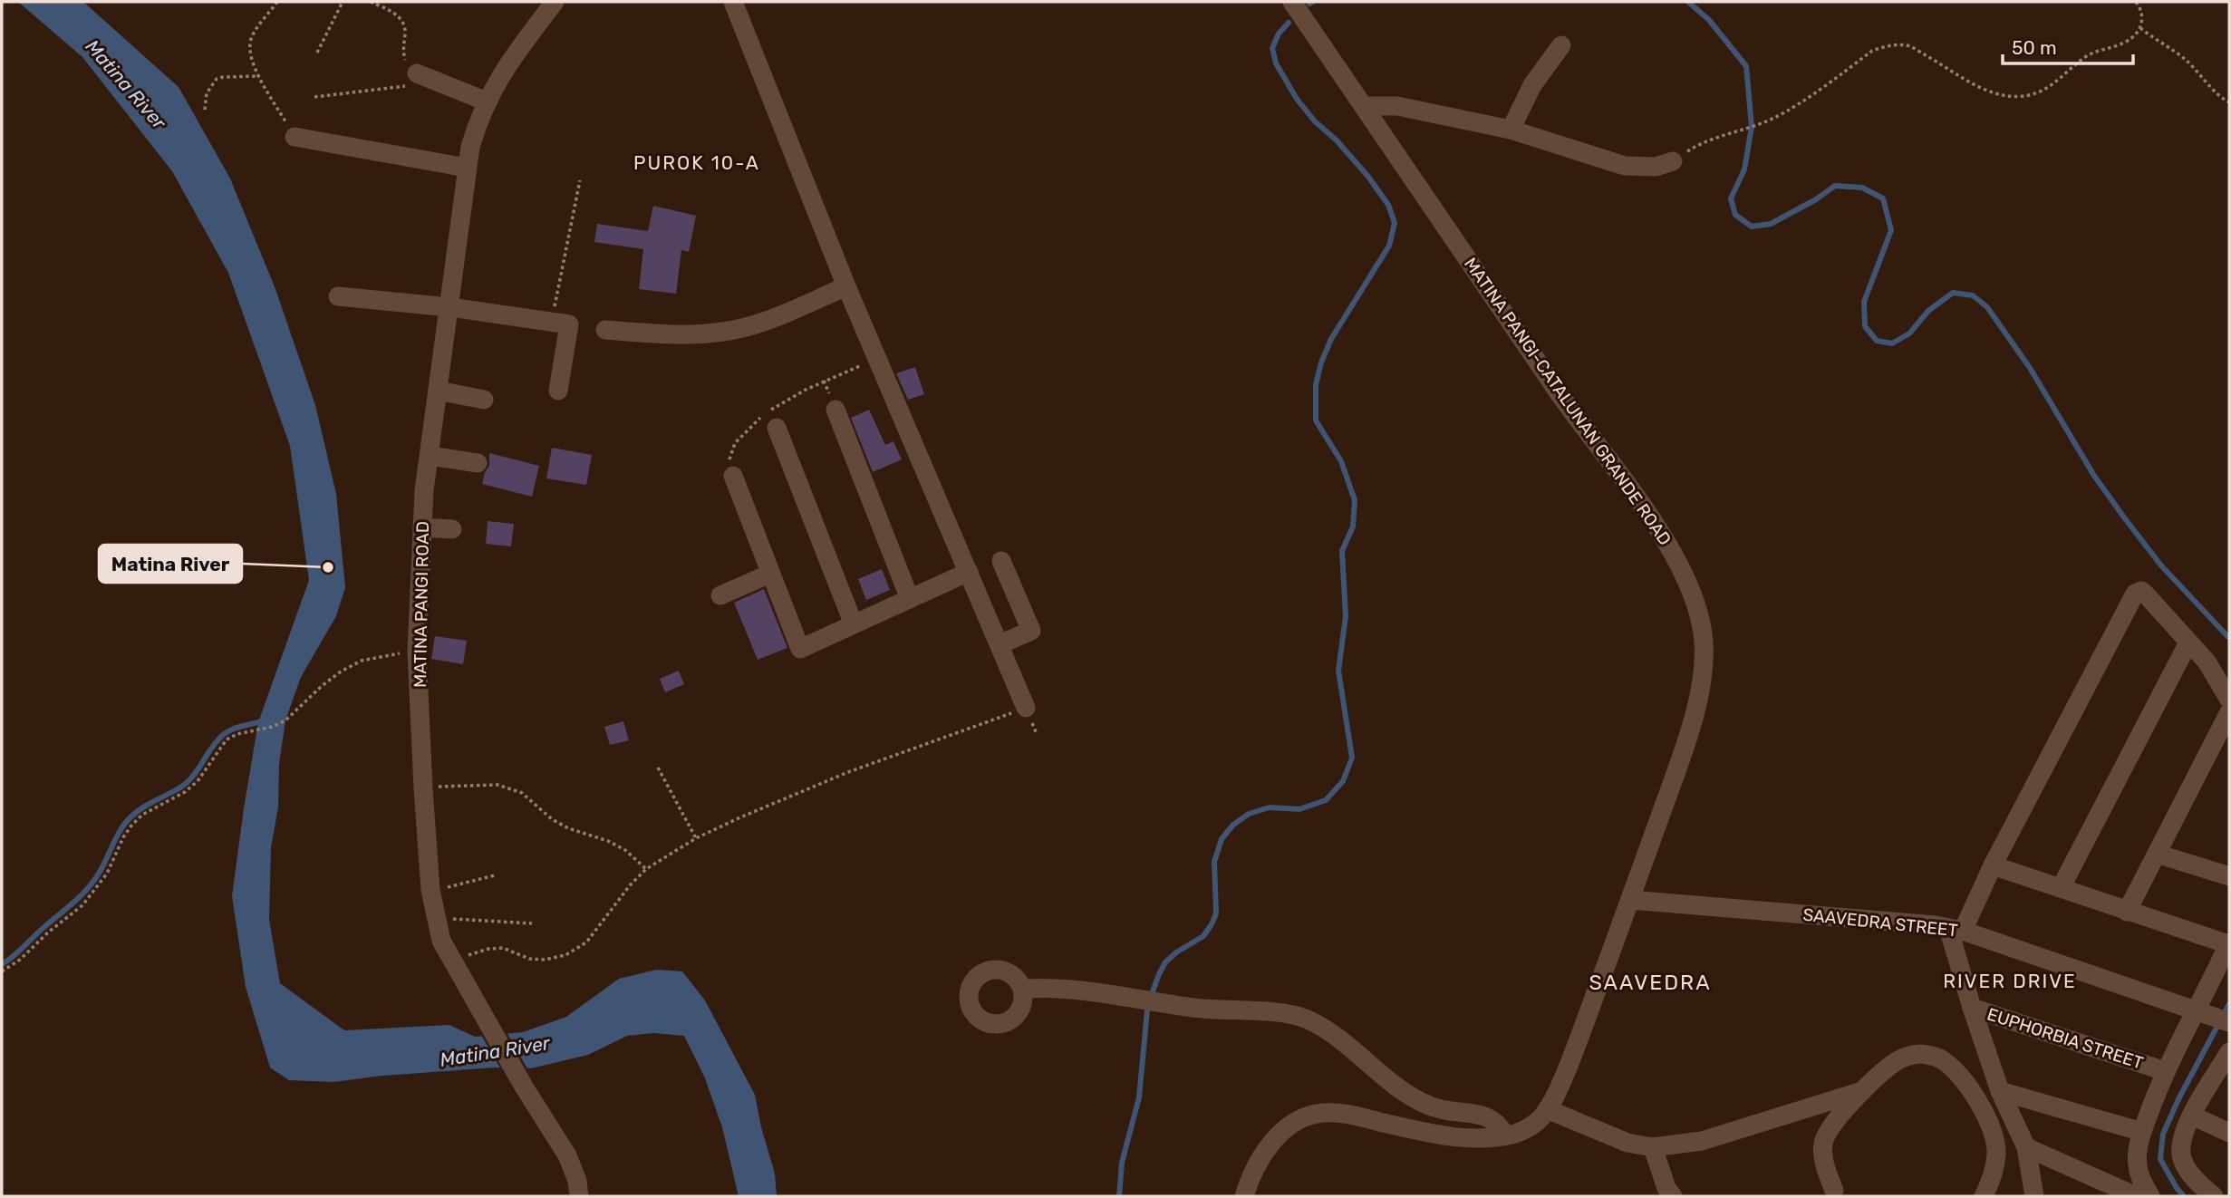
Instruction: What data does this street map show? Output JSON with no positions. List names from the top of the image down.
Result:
{
  "streets": {
    "street": [
      "MATINA PANGI-CATALUNAN GRANDE ROAD",
      "MATINA PANGI ROAD",
      "SAAVEDRA STREET",
      "EUPHORBIA STREET"
    ]
  },
  "crossings": [
    ["MATINA PANGI-CATALUNAN GRANDE ROAD", "SAAVEDRA STREET"],
    ["SAAVEDRA STREET", "EUPHORBIA STREET"]
  ],
  "districts": ["PUROK 10-A", "RIVER DRIVE", "SAAVEDRA"],
  "water": ["Matina River"],
  "places": ["Matina River"],
  "scale_bar": "50 m"
}
